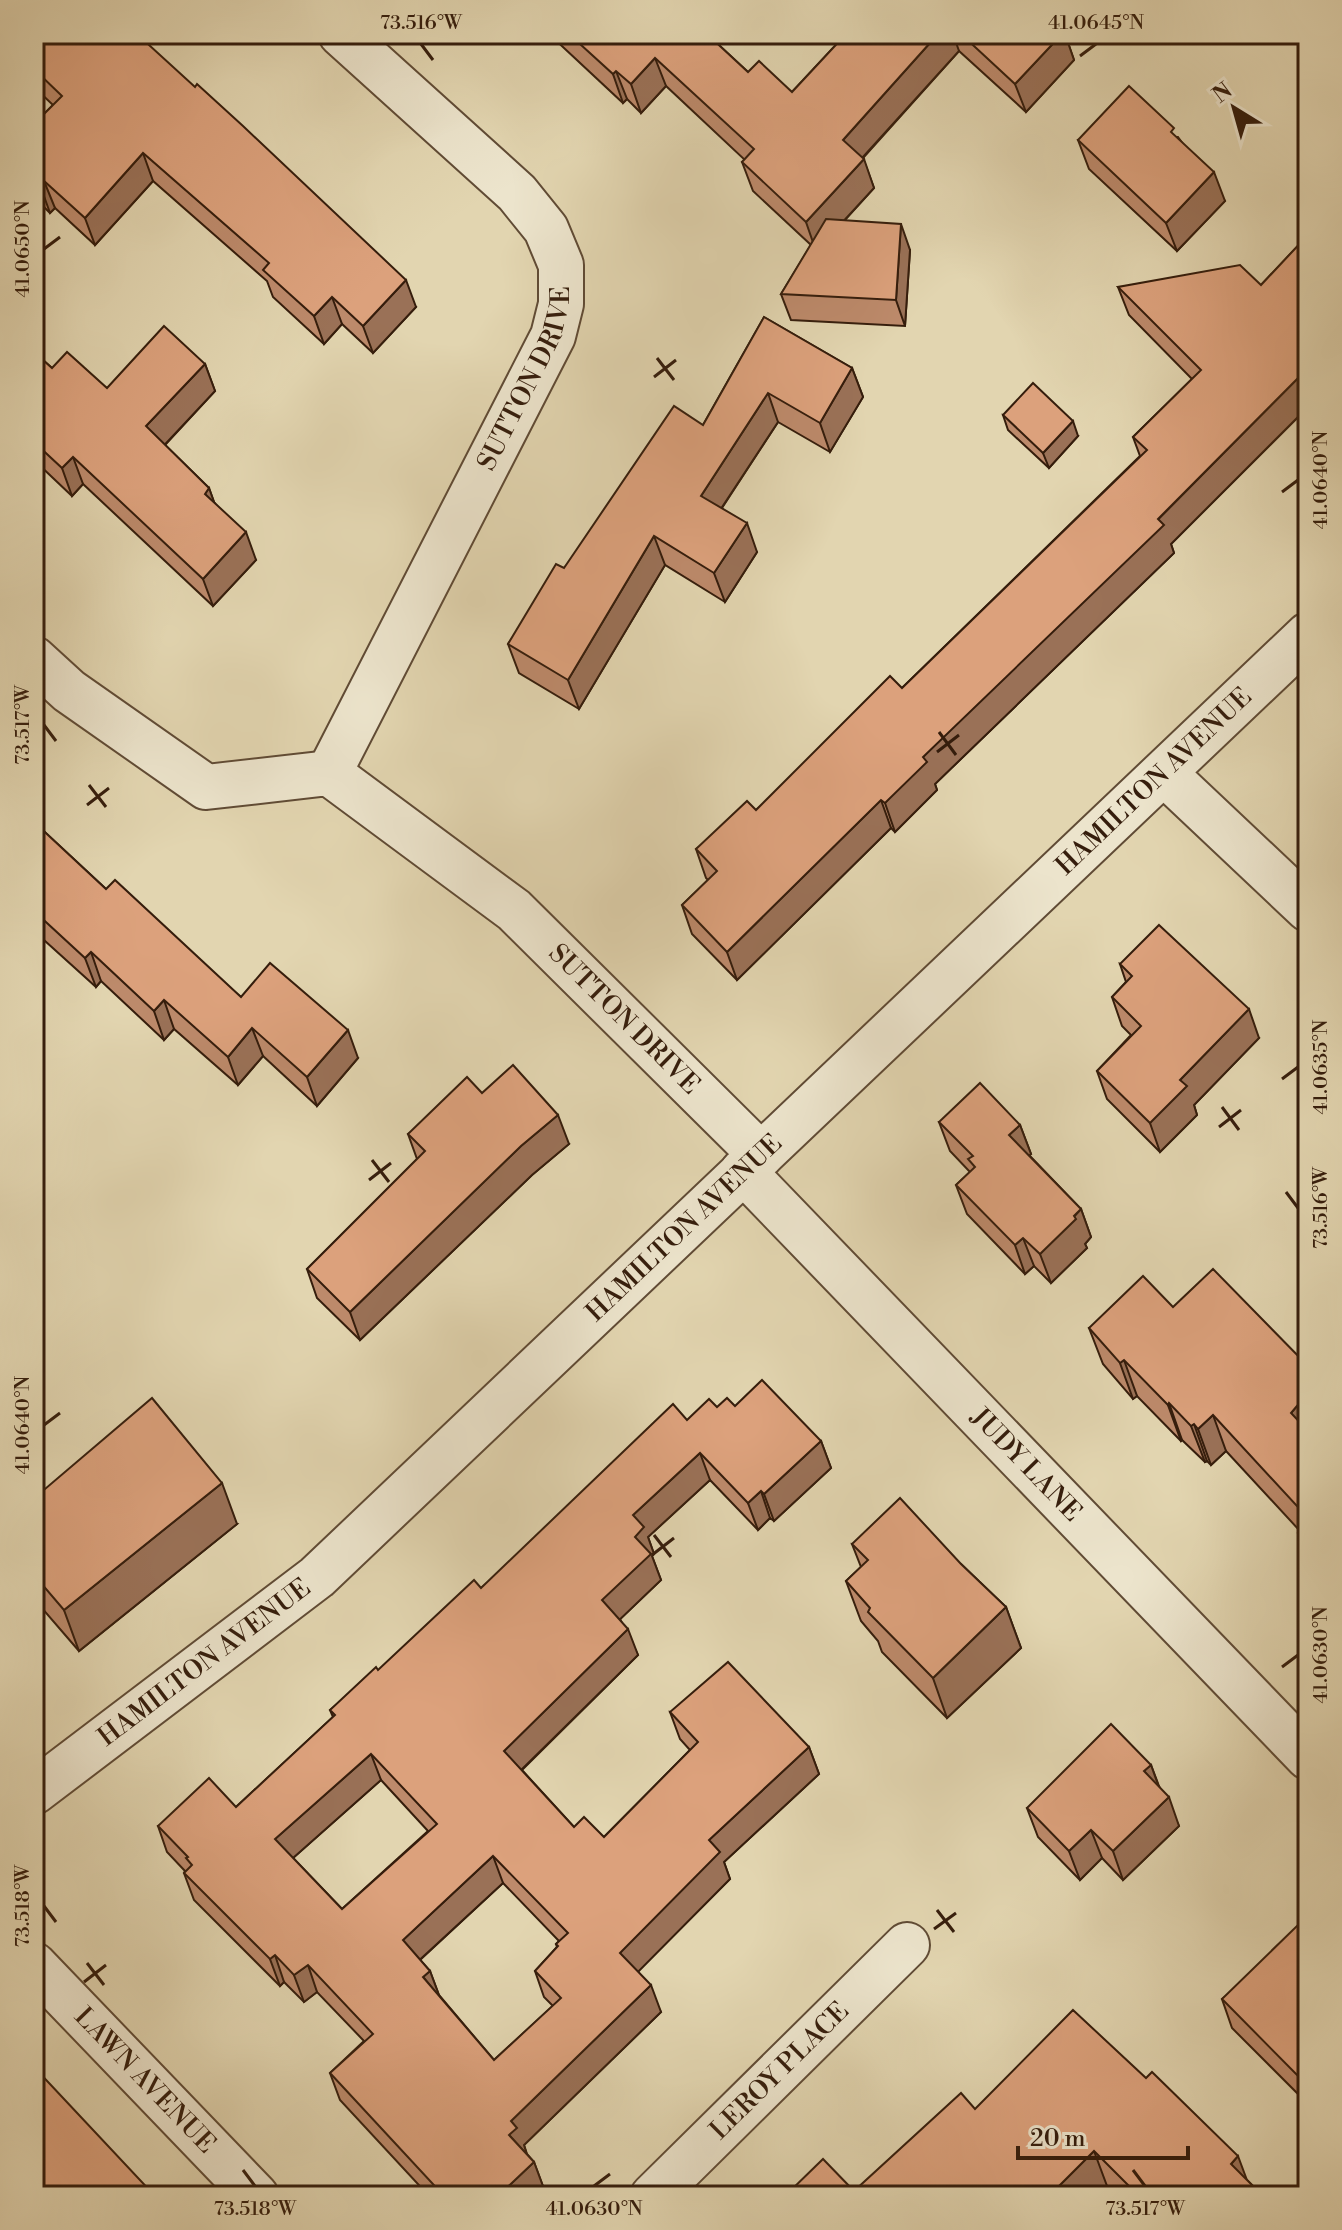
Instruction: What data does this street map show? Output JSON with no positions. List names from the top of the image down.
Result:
{
  "streets": {
    "street": [
      "SUTTON DRIVE",
      "HAMILTON AVENUE",
      "JUDY LANE",
      "LEROY PLACE",
      "LAWN AVENUE"
    ]
  },
  "crossings": [
    ["SUTTON DRIVE", "HAMILTON AVENUE"],
    ["SUTTON DRIVE", "JUDY LANE"],
    ["HAMILTON AVENUE", "JUDY LANE"]
  ],
  "scale_bar": "20 m",
  "north": "top left",
  "coordinates": [
    "73.516°W",
    "41.0645°N",
    "41.0650°N",
    "41.0640°N",
    "73.517°W",
    "41.0635°N",
    "41.0630°N",
    "73.518°W"
  ]
}
